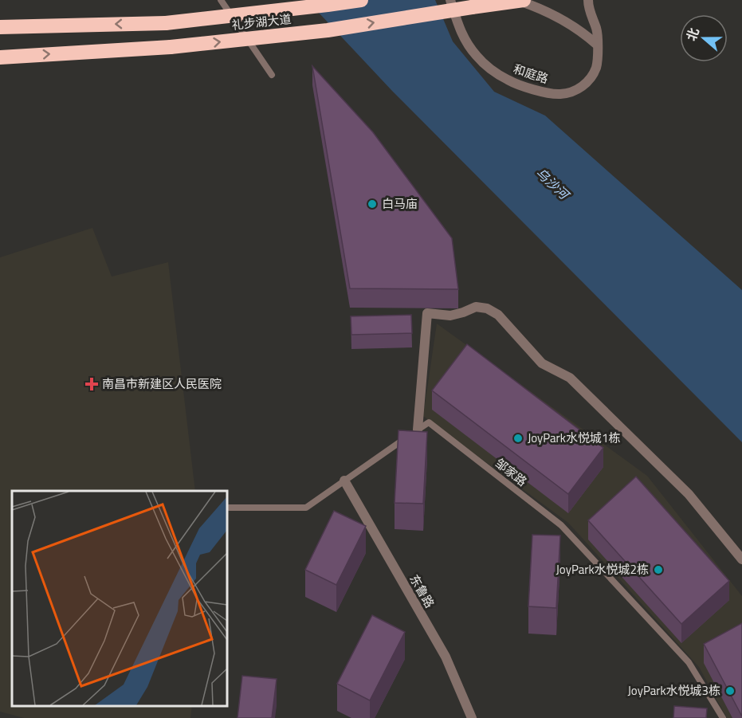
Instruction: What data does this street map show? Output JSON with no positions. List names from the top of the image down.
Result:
{
  "streets": {
    "highway": ["礼步湖大道"],
    "street": ["和庭路", "东鲁路"],
    "lane": ["邹家路"]
  },
  "water": ["乌沙河"],
  "places": {
    "other": [
      "白马庙",
      "JoyPark水悦城1栋",
      "JoyPark水悦城2栋",
      "JoyPark水悦城3栋"
    ],
    "health": ["南昌市新建区人民医院"]
  },
  "north": "left"
}
